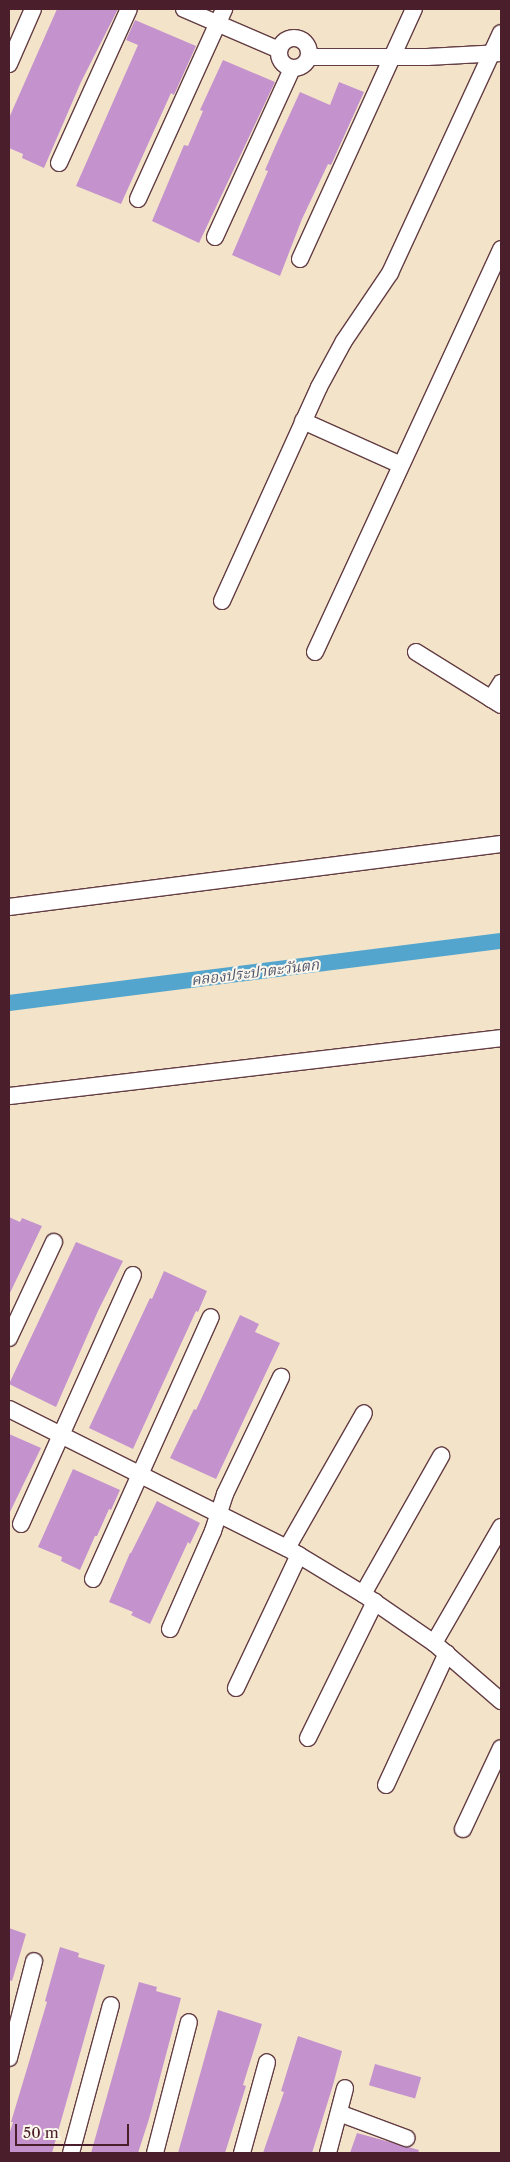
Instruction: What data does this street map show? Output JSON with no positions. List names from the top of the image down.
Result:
{
  "water": ["คลองประปาตะวันตก"],
  "scale_bar": "50 m"
}
